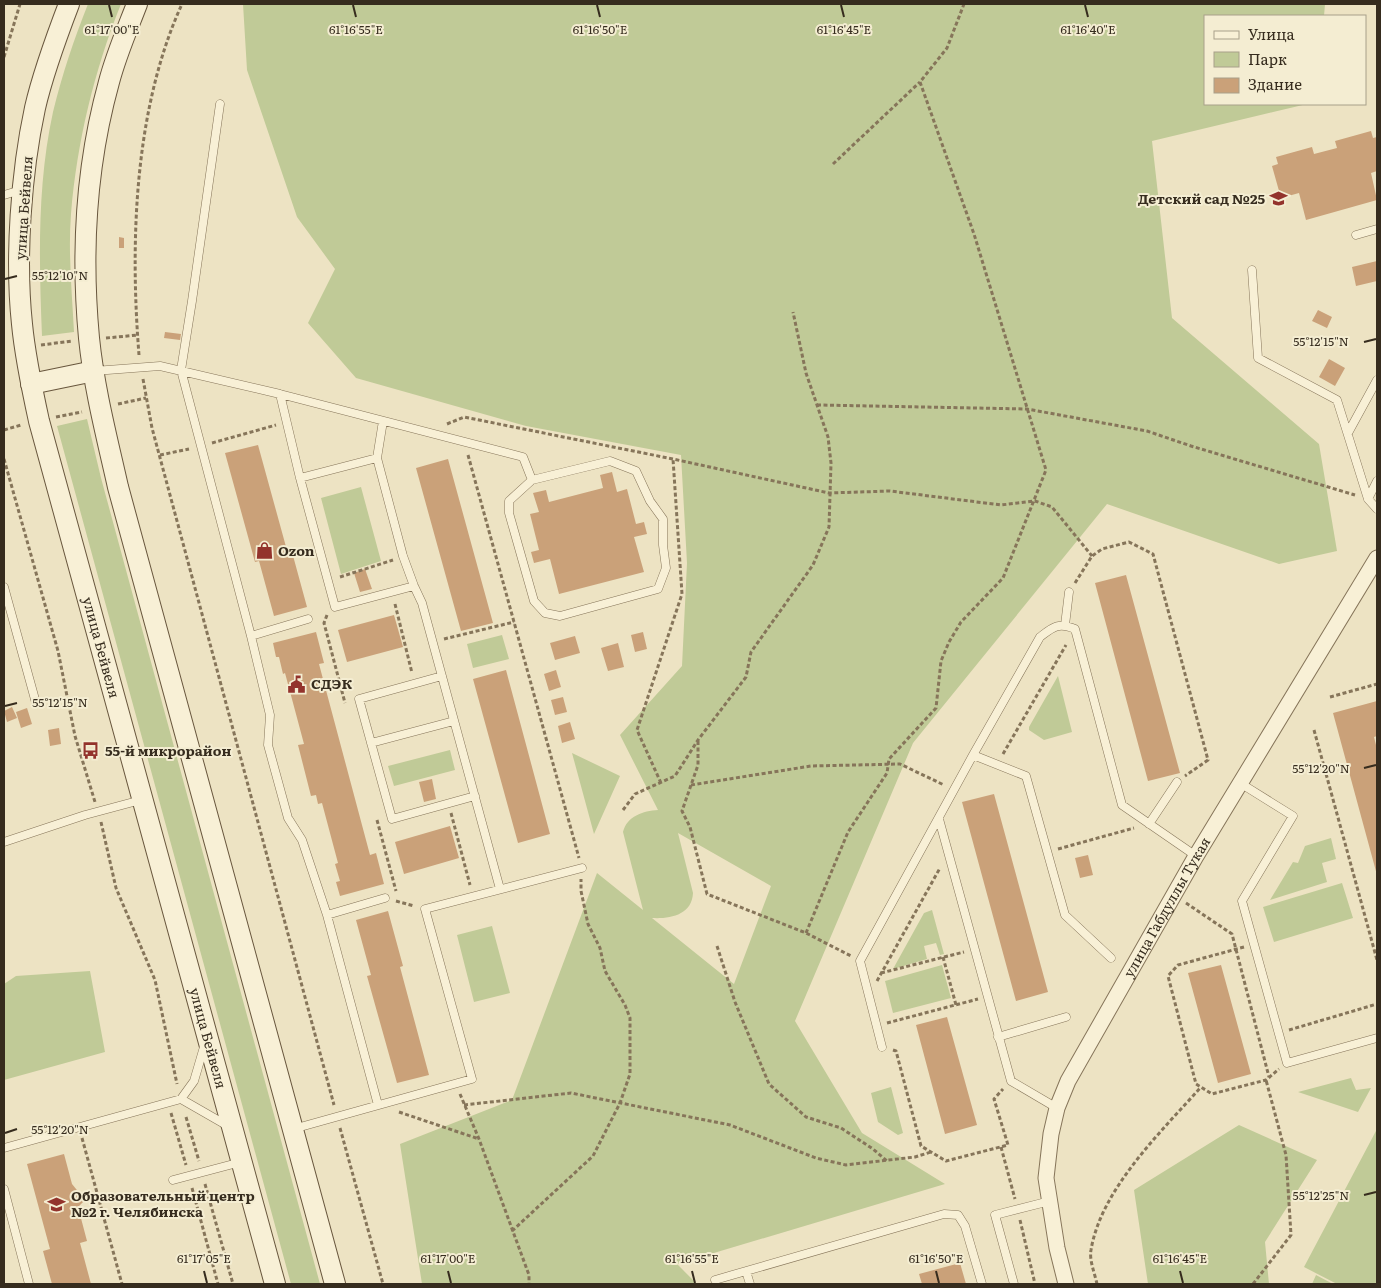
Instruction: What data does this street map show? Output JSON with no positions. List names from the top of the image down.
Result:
{
  "streets": {
    "main road": ["улица Бейвеля"],
    "street": ["улица Габдуллы Тукая"]
  },
  "places": {
    "school or university": ["Детский сад №25", "Образовательный центр №2 г. Челябинска"],
    "shop": ["Ozon"],
    "public building": ["СДЭК"],
    "bus stop": ["55-й микрорайон"]
  },
  "legend": ["Улица", "Парк", "Здание"],
  "coordinates": [
    "61°17'00\"E",
    "61°16'55\"E",
    "61°16'50\"E",
    "61°16'45\"E",
    "61°16'40\"E",
    "55°12'10\"N",
    "55°12'15\"N",
    "55°12'20\"N",
    "55°12'25\"N",
    "61°17'05\"E"
  ]
}
